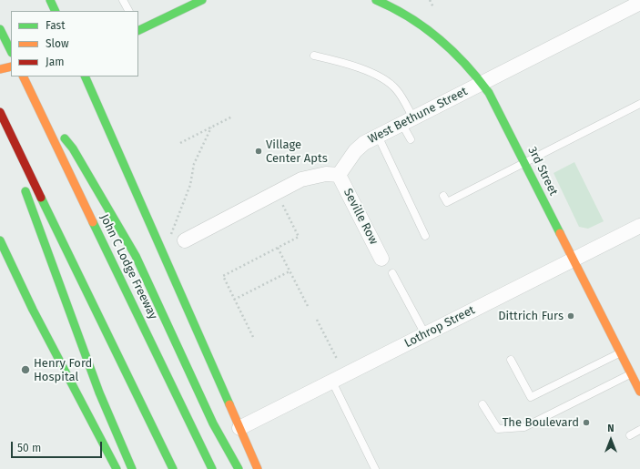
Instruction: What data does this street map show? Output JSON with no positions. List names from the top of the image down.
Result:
{
  "streets": {
    "main road": ["3rd Street", "John C Lodge Freeway"],
    "street": ["West Bethune Street", "Seville Row", "Lothrop Street"]
  },
  "crossings": [
    ["West Bethune Street", "3rd Street"],
    ["West Bethune Street", "Seville Row"],
    ["3rd Street", "Lothrop Street"]
  ],
  "places": [
    "Village Center Apts",
    "Dittrich Furs",
    "Henry Ford Hospital",
    "The Boulevard"
  ],
  "legend": ["Fast", "Slow", "Jam"],
  "scale_bar": "50 m",
  "north": "top"
}
